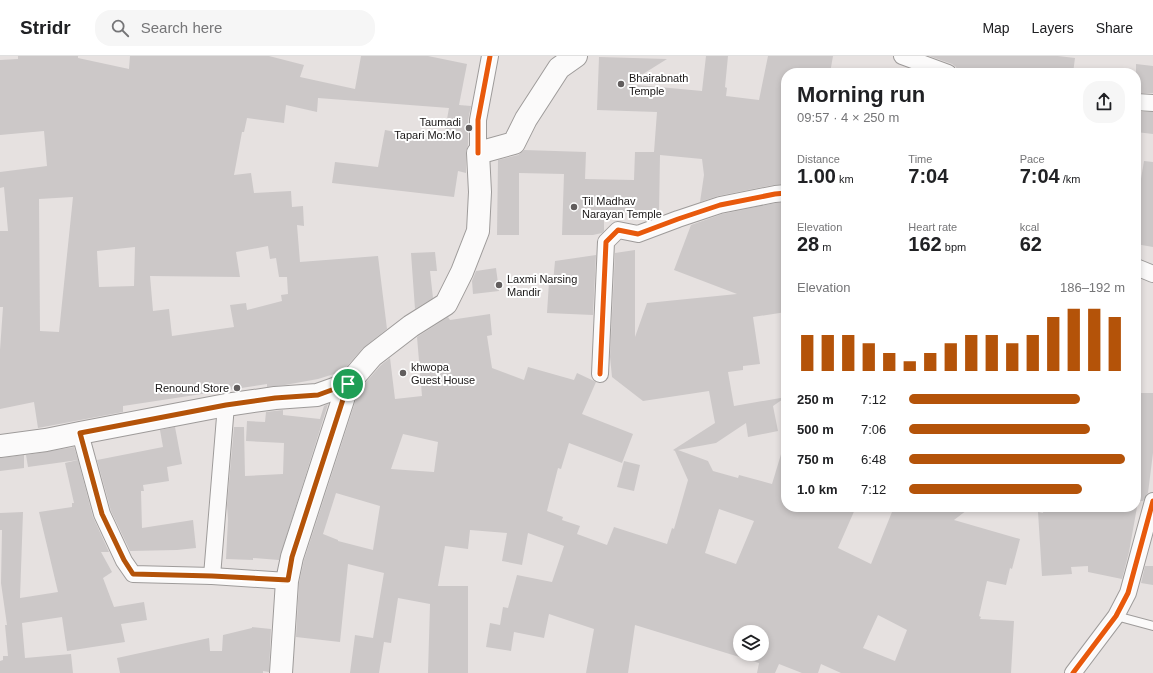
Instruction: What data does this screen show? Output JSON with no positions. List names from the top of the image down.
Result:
{
  "places": [
    "Bhairabnath Temple",
    "Taumadi Tapari Mo:Mo",
    "Til Madhav Narayan Temple",
    "Laxmi Narsing Mandir",
    "khwopa Guest House",
    "Renound Store"
  ],
  "page": {
    "header": "Stridr",
    "search": "Search here",
    "nav": ["Map", "Layers", "Share"],
    "heading": ["Morning run", "09:57 · 4 × 250 m"],
    "stats": [
      ["Distance", "1.00 km"],
      ["Time", "7:04"],
      ["Pace", "7:04 /km"],
      ["Elevation", "28 m"],
      ["Heart rate", "162 bpm"],
      ["kcal", "62"]
    ],
    "chart": ["Elevation", "186–192 m"],
    "list": [
      {
        "name": "250 m",
        "note": "7:12"
      },
      {
        "name": "500 m",
        "note": "7:06"
      },
      {
        "name": "750 m",
        "note": "6:48"
      },
      {
        "name": "1.0 km",
        "note": "7:12"
      }
    ]
  }
}
